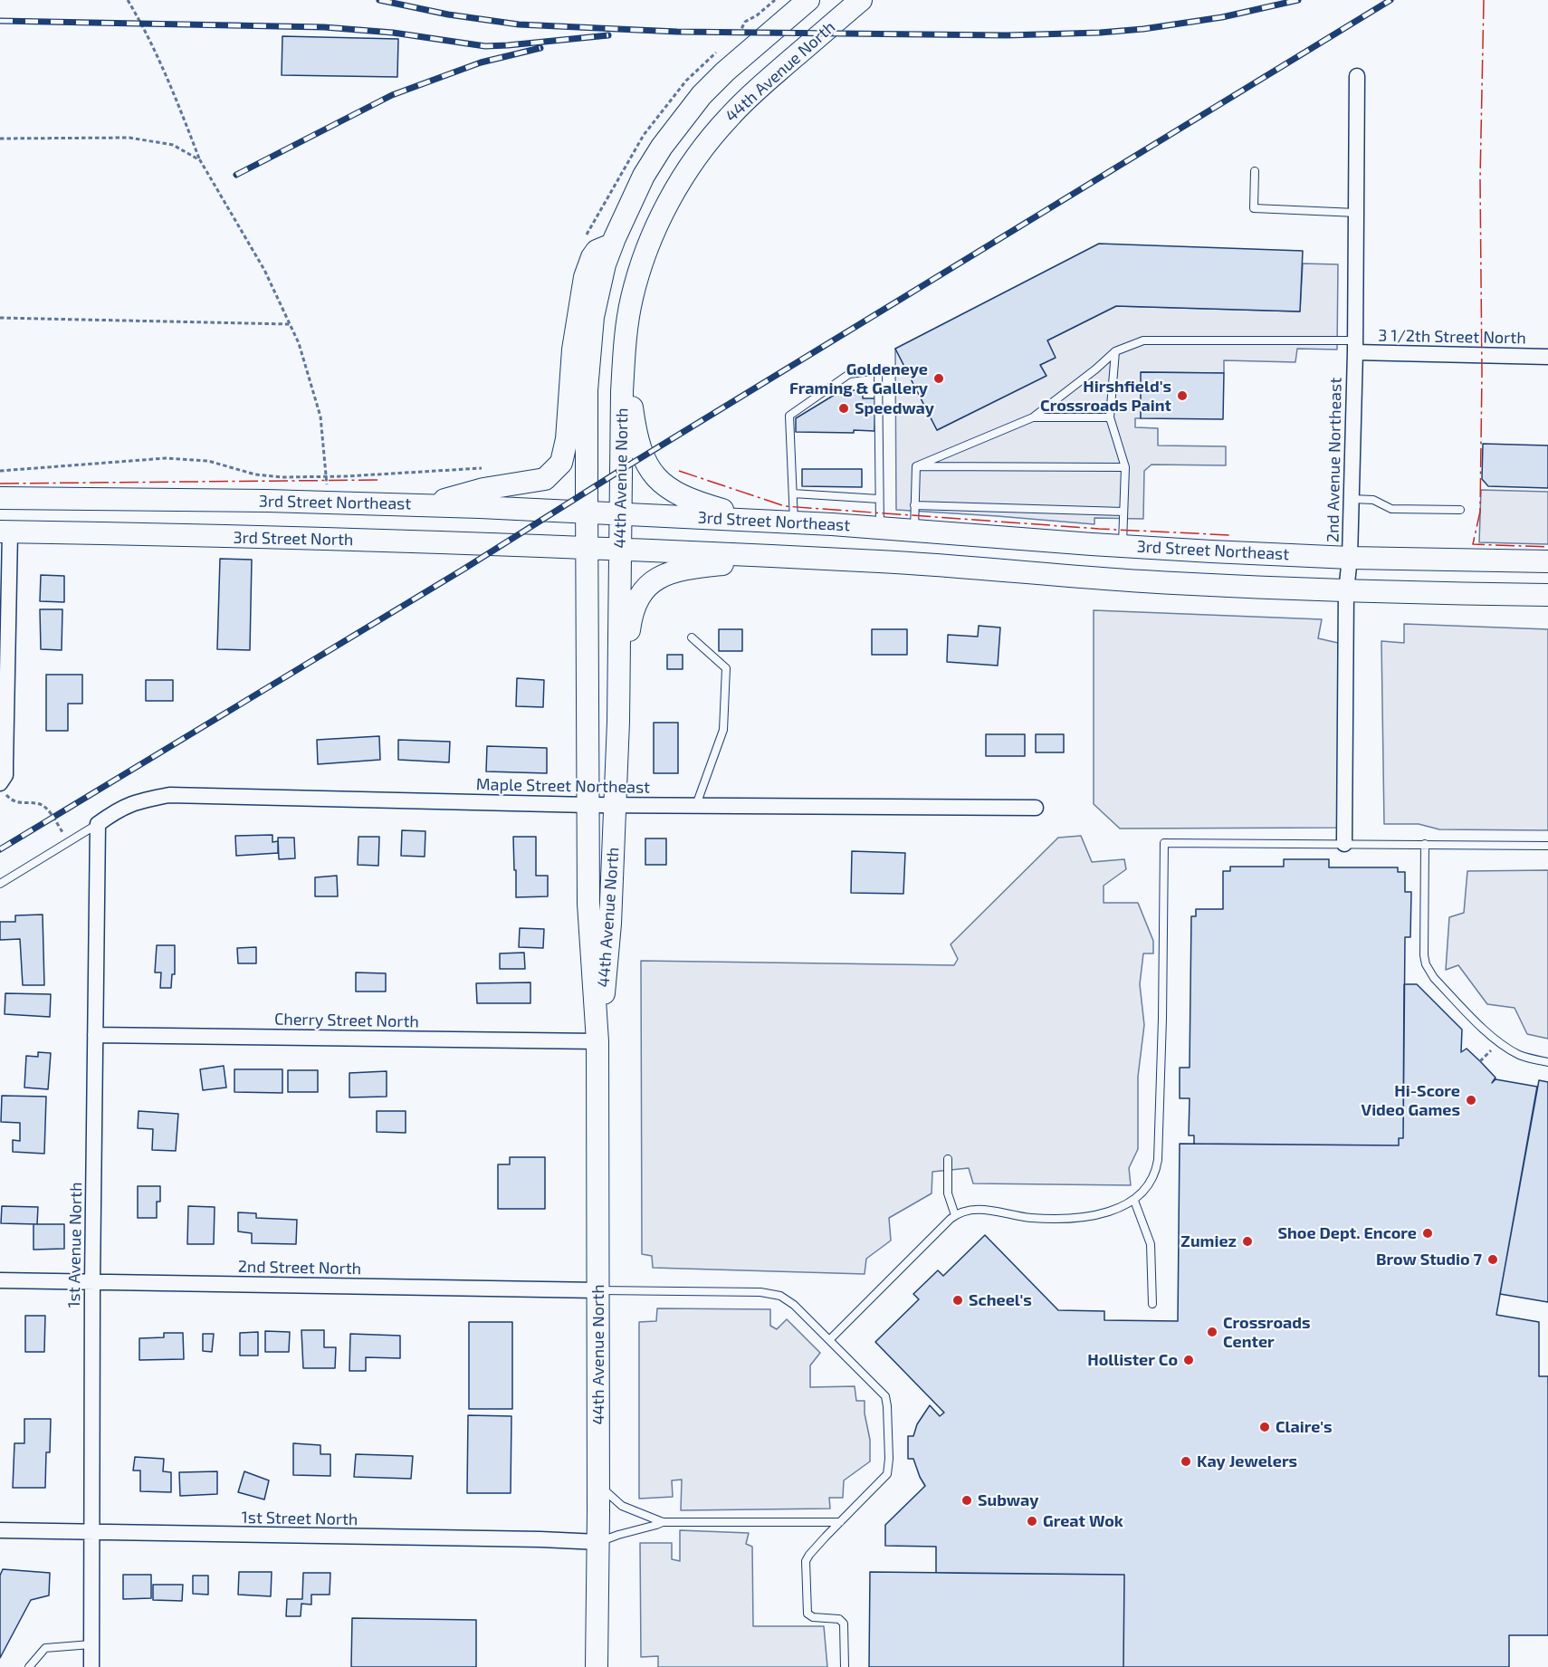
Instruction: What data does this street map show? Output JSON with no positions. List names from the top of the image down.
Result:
{
  "streets": {
    "main road": ["44th Avenue North", "3rd Street Northeast", "3rd Street North"],
    "street": [
      "3 1/2th Street North",
      "2nd Avenue Northeast",
      "Maple Street Northeast",
      "Cherry Street North",
      "1st Avenue North",
      "2nd Street North",
      "1st Street North"
    ]
  },
  "crossings": [
    ["44th Avenue North", "3rd Street Northeast"],
    ["44th Avenue North", "3rd Street North"],
    ["44th Avenue North", "Maple Street Northeast"],
    ["44th Avenue North", "Cherry Street North"],
    ["44th Avenue North", "2nd Street North"],
    ["44th Avenue North", "1st Street North"],
    ["3 1/2th Street North", "2nd Avenue Northeast"],
    ["2nd Avenue Northeast", "3rd Street Northeast"],
    ["3rd Street Northeast", "3rd Street North"],
    ["Maple Street Northeast", "1st Avenue North"],
    ["Cherry Street North", "1st Avenue North"],
    ["1st Avenue North", "2nd Street North"],
    ["1st Avenue North", "1st Street North"]
  ],
  "places": [
    "Goldeneye Framing & Gallery",
    "Hirshfield's Crossroads Paint",
    "Speedway",
    "Hi-Score Video Games",
    "Shoe Dept. Encore",
    "Zumiez",
    "Brow Studio 7",
    "Scheel's",
    "Crossroads Center",
    "Hollister Co",
    "Claire's",
    "Kay Jewelers",
    "Subway",
    "Great Wok"
  ]
}
